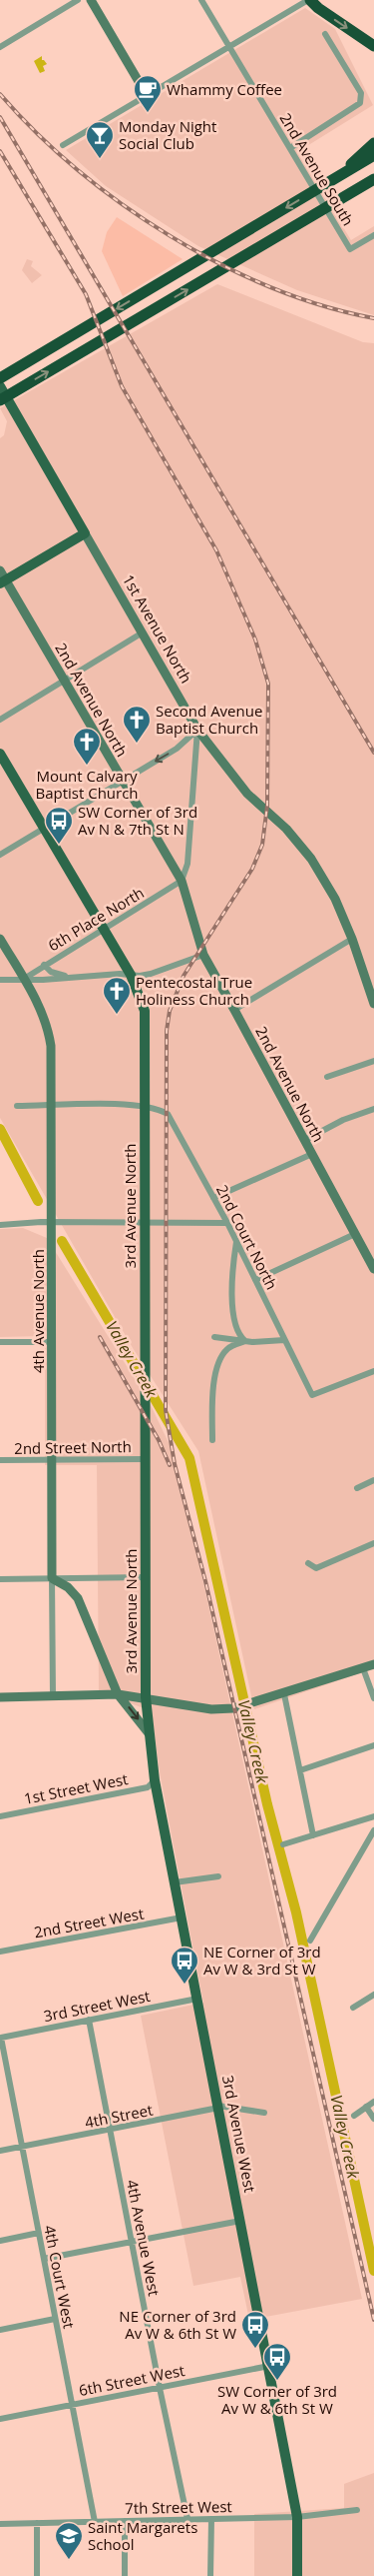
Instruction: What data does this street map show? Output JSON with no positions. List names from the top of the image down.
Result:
{
  "streets": {
    "main road": ["1st Avenue North", "3rd Avenue North", "3rd Avenue West"],
    "street": [
      "2nd Avenue South",
      "2nd Avenue North",
      "6th Place North",
      "2nd Court North",
      "4th Avenue North",
      "2nd Street North",
      "1st Street West",
      "2nd Street West",
      "3rd Street West",
      "4th Street",
      "4th Avenue West",
      "4th Court West",
      "6th Street West",
      "7th Street West"
    ]
  },
  "crossings": [
    ["2nd Avenue North", "6th Place North"],
    ["6th Place North", "3rd Avenue North"],
    ["6th Place North", "4th Avenue North"],
    ["3rd Avenue North", "2nd Court North"],
    ["3rd Avenue North", "2nd Street North"],
    ["3rd Avenue North", "3rd Avenue West"],
    ["4th Avenue North", "2nd Street North"],
    ["1st Street West", "3rd Avenue West"],
    ["2nd Street West", "3rd Avenue West"],
    ["3rd Street West", "3rd Avenue West"],
    ["3rd Street West", "4th Avenue West"],
    ["3rd Street West", "4th Court West"],
    ["4th Street", "3rd Avenue West"],
    ["4th Street", "4th Avenue West"],
    ["4th Street", "4th Court West"],
    ["3rd Avenue West", "6th Street West"],
    ["3rd Avenue West", "7th Street West"],
    ["4th Avenue West", "6th Street West"],
    ["4th Avenue West", "7th Street West"],
    ["4th Court West", "6th Street West"],
    ["4th Court West", "7th Street West"]
  ],
  "water": ["Valley Creek"],
  "places": {
    "cafe": ["Whammy Coffee"],
    "bar": ["Monday Night Social Club"],
    "church": ["Second Avenue Baptist Church", "Mount Calvary Baptist Church", "Pentecostal True Holiness Church"],
    "bus stop": [
      "SW Corner of 3rd Av N & 7th St N",
      "NE Corner of 3rd Av W & 3rd St W",
      "NE Corner of 3rd Av W & 6th St W",
      "SW Corner of 3rd Av W & 6th St W"
    ],
    "school or university": ["Saint Margarets School"]
  }
}
